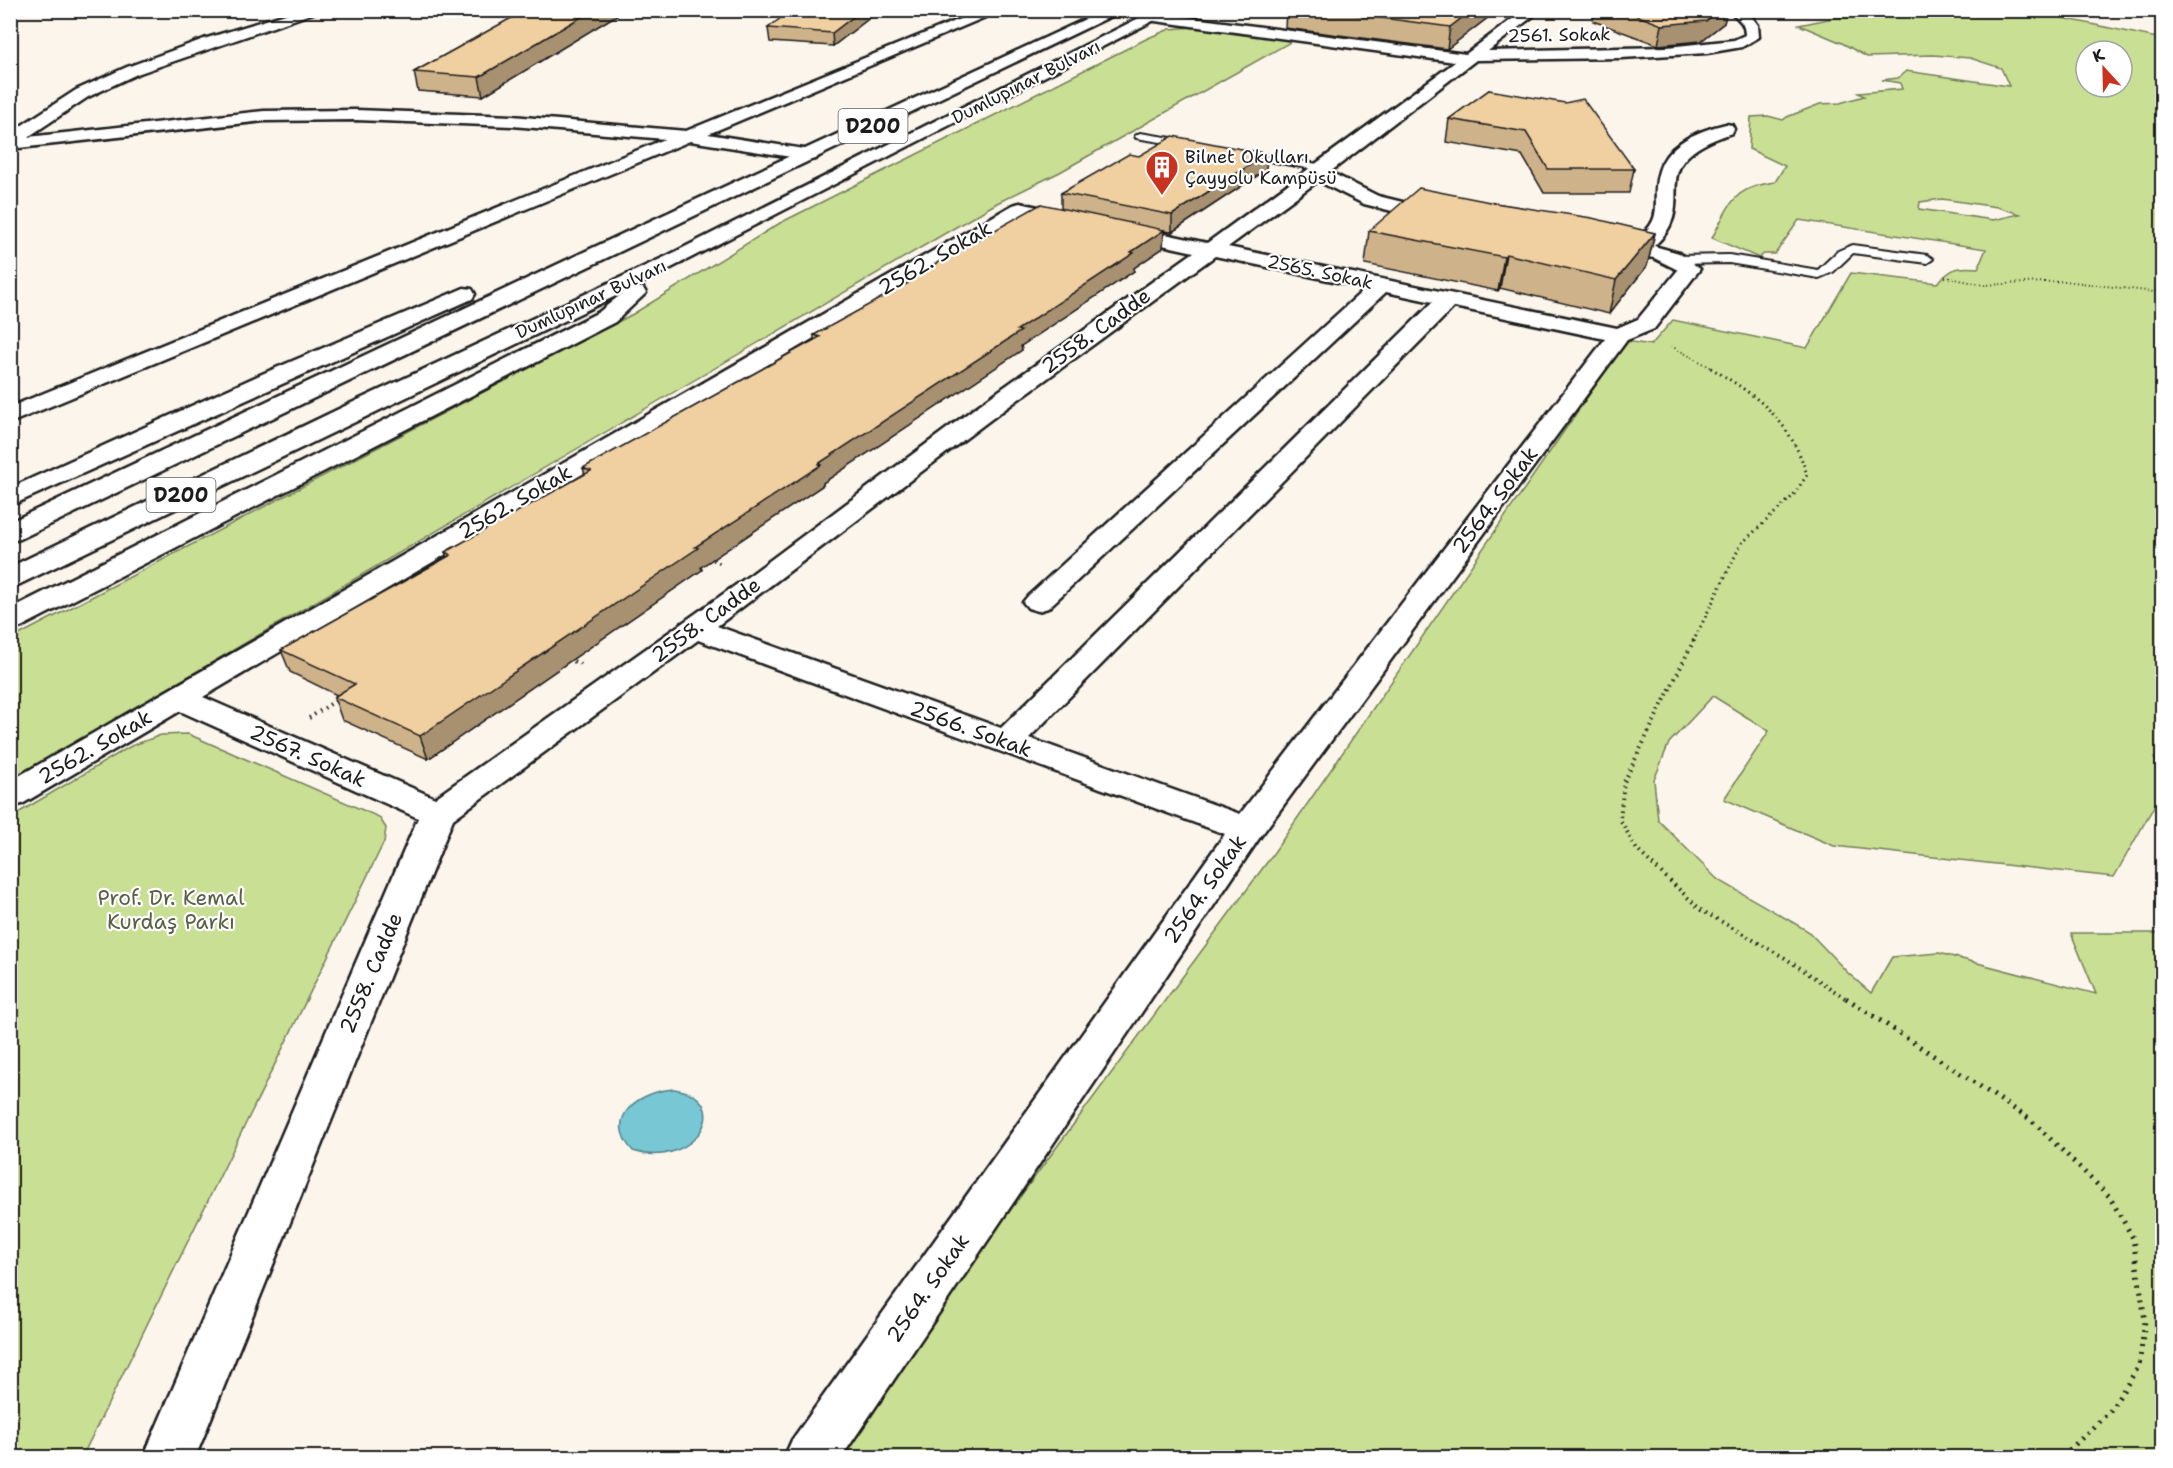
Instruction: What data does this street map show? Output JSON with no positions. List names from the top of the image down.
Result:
{
  "streets": {
    "main road": [
      "2561. Sokak",
      "Dumlupınar Bulvarı",
      "D200",
      "2562. Sokak",
      "2565. Sokak",
      "2558. Cadde",
      "2564. Sokak",
      "2566. Sokak",
      "2567. Sokak"
    ]
  },
  "crossings": [
    ["2561. Sokak", "2558. Cadde"],
    ["2562. Sokak", "2565. Sokak"],
    ["2562. Sokak", "2567. Sokak"],
    ["2565. Sokak", "2558. Cadde"],
    ["2565. Sokak", "2564. Sokak"],
    ["2558. Cadde", "2566. Sokak"],
    ["2558. Cadde", "2567. Sokak"],
    ["2564. Sokak", "2566. Sokak"]
  ],
  "parks": ["Prof. Dr. Kemal Kurdaş Parkı"],
  "places": {
    "building": ["Bilnet Okulları Çayyolu Kampüsü"]
  },
  "north": "top"
}
